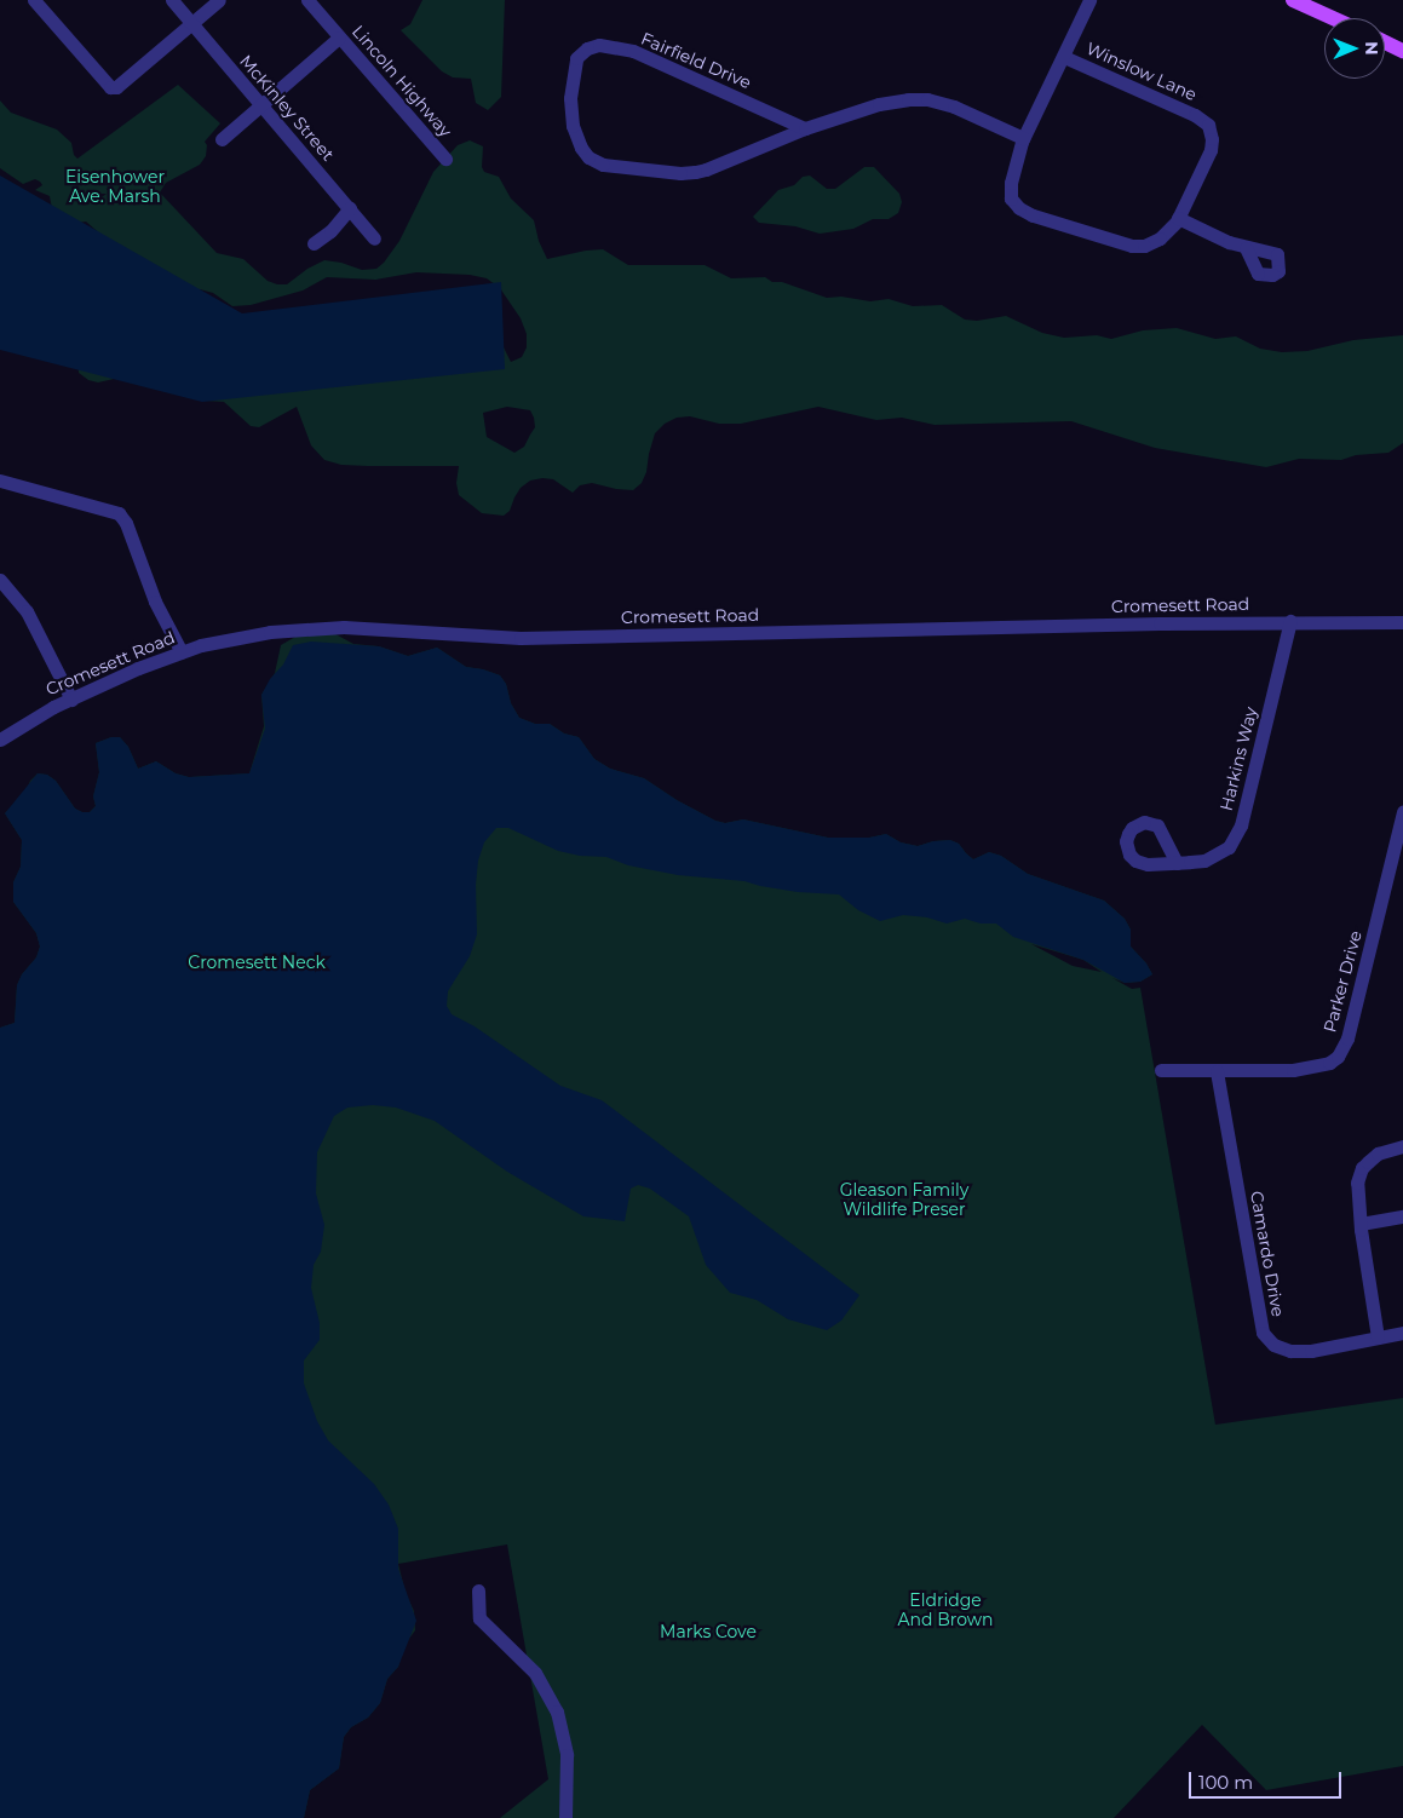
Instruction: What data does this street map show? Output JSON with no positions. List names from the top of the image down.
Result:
{
  "streets": {
    "street": [
      "Fairfield Drive",
      "Winslow Lane",
      "Lincoln Highway",
      "McKinley Street",
      "Cromesett Road",
      "Harkins Way",
      "Parker Drive",
      "Camardo Drive"
    ]
  },
  "crossings": [
    ["Fairfield Drive", "Winslow Lane"],
    ["Cromesett Road", "Harkins Way"],
    ["Parker Drive", "Camardo Drive"]
  ],
  "parks": [
    "Eisenhower Ave. Marsh",
    "Cromesett Neck",
    "Gleason Family Wildlife Preser",
    "Eldridge And Brown",
    "Marks Cove"
  ],
  "scale_bar": "100 m",
  "north": "right"
}
